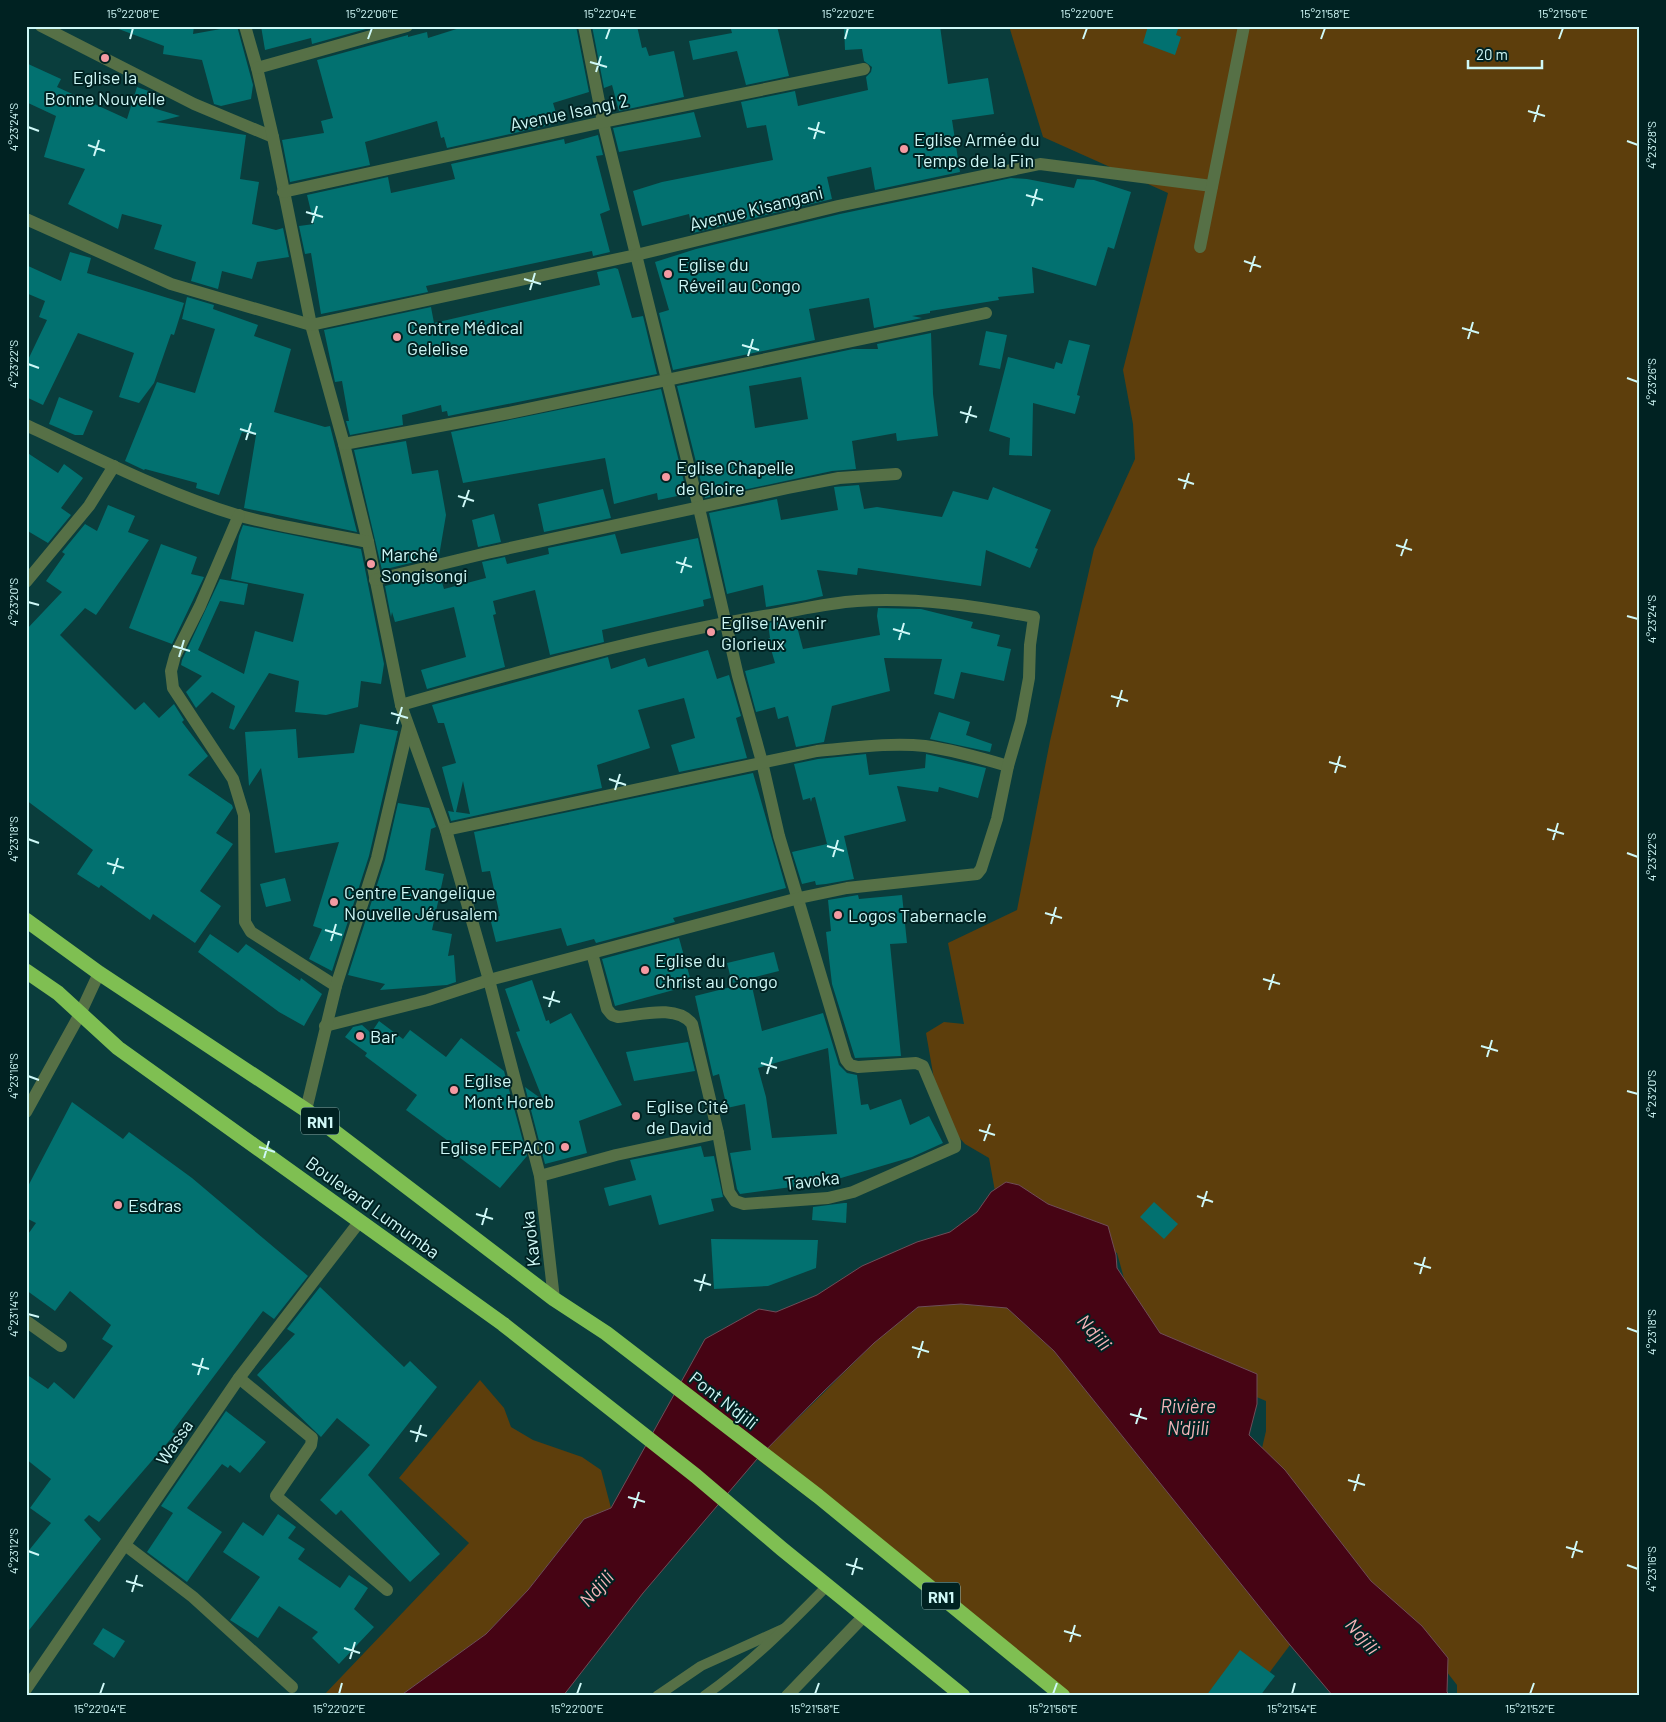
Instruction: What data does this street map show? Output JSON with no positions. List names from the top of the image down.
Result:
{
  "streets": {
    "highway": ["RN1", "Boulevard Lumumba", "Pont N'djili"],
    "street": [
      "Avenue Isangi 2",
      "Avenue Kisangani",
      "Tavoka",
      "Kavoka",
      "Wassa"
    ]
  },
  "crossings": [
    ["Avenue Isangi 2", "Kavoka"],
    ["Avenue Kisangani", "Kavoka"],
    ["Boulevard Lumumba", "Kavoka"],
    ["Boulevard Lumumba", "Pont N'djili"],
    ["Boulevard Lumumba", "Wassa"]
  ],
  "water": ["Ndjili", "Rivière N'djili"],
  "places": [
    "Eglise la Bonne Nouvelle",
    "Eglise Armée du Temps de la Fin",
    "Eglise du Réveil au Congo",
    "Centre Médical Gelelise",
    "Eglise Chapelle de Gloire",
    "Marché Songisongi",
    "Eglise l'Avenir Glorieux",
    "Centre Evangelique Nouvelle Jérusalem",
    "Logos Tabernacle",
    "Eglise du Christ au Congo",
    "Bar",
    "Eglise Mont Horeb",
    "Eglise Cité de David",
    "Eglise FEPACO",
    "Esdras"
  ],
  "scale_bar": "20 m",
  "coordinates": [
    "15°22'08\"E",
    "15°22'06\"E",
    "15°22'04\"E",
    "15°22'02\"E",
    "15°22'00\"E",
    "15°21'58\"E",
    "15°21'56\"E",
    "4°23'24\"S",
    "4°23'28\"S",
    "4°23'22\"S",
    "4°23'26\"S",
    "4°23'20\"S",
    "4°23'18\"S",
    "4°23'16\"S",
    "4°23'14\"S",
    "4°23'12\"S",
    "15°21'54\"E",
    "15°21'52\"E"
  ]
}
